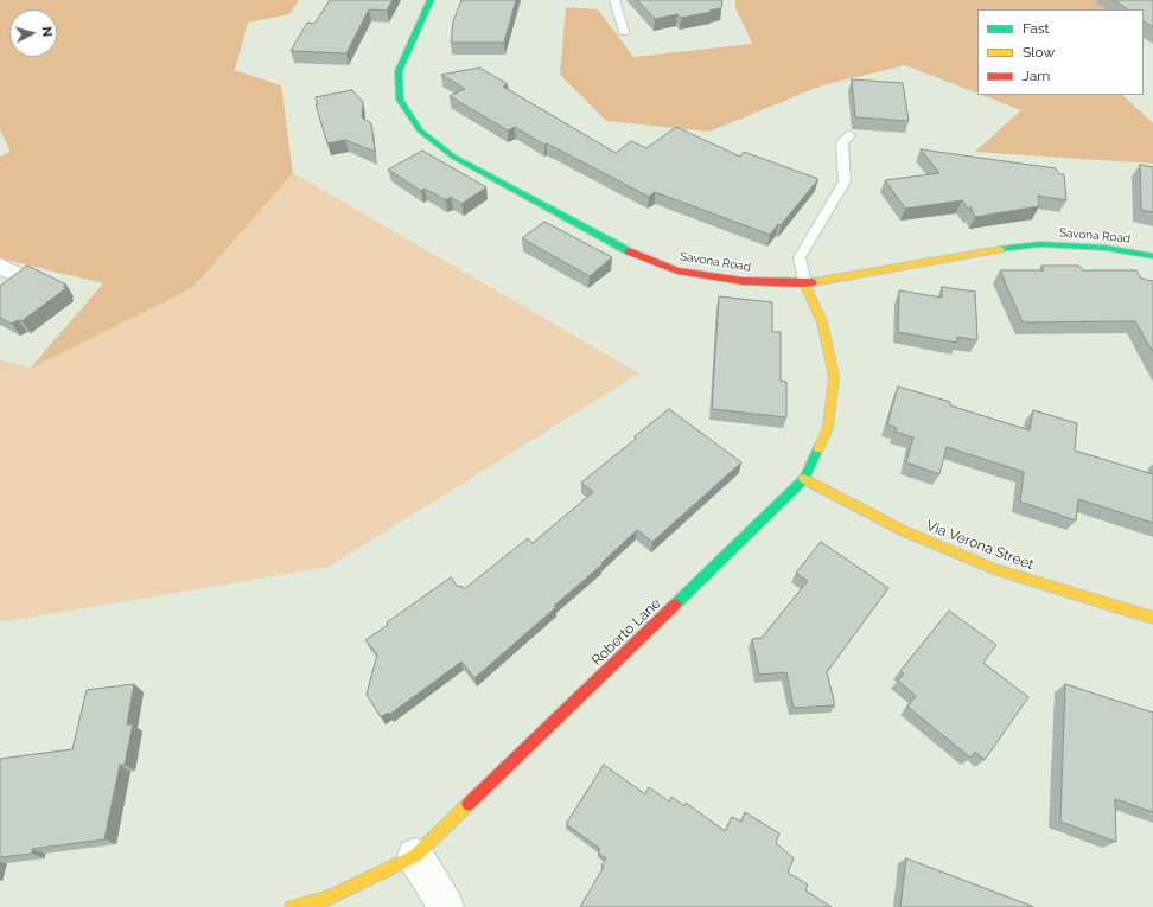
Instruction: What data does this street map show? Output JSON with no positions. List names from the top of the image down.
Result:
{
  "streets": {
    "street": ["Savona Road", "Via Verona Street", "Roberto Lane"]
  },
  "crossings": [
    ["Savona Road", "Roberto Lane"],
    ["Via Verona Street", "Roberto Lane"]
  ],
  "legend": ["Fast", "Slow", "Jam"],
  "north": "right"
}
